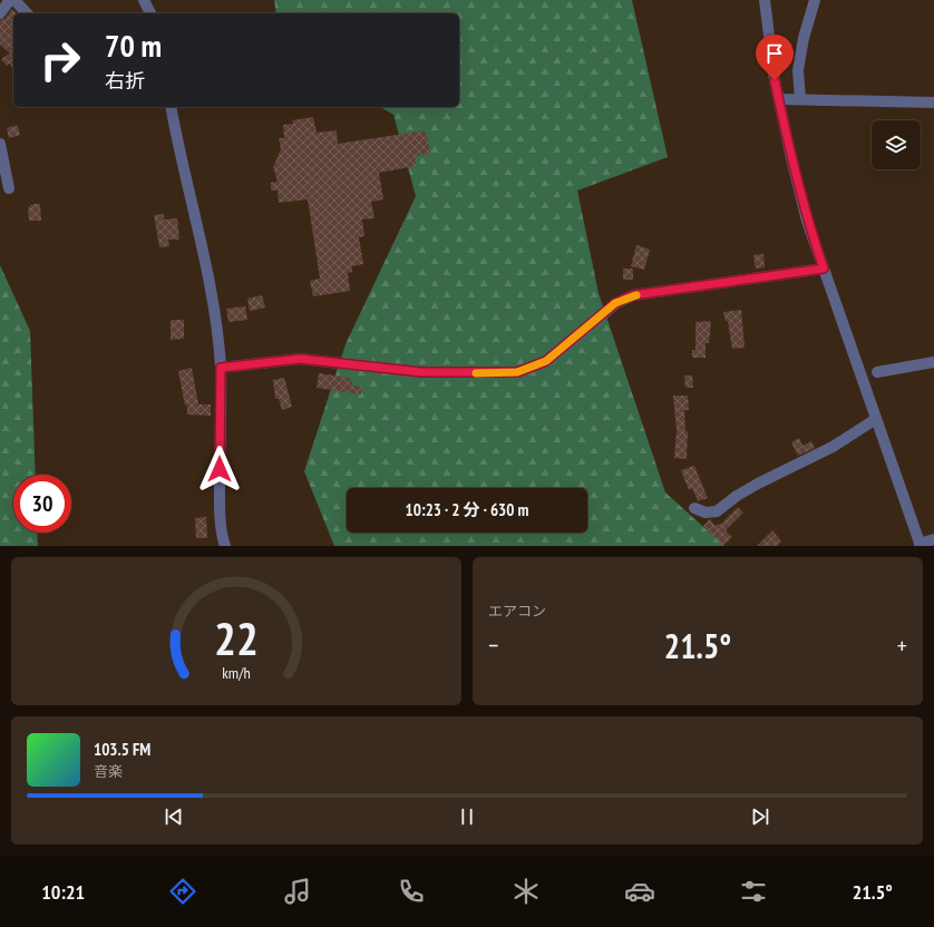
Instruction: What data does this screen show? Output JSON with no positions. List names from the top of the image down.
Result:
{
  "page": {
    "turn": ["70 m", "右折"],
    "limit": "30",
    "trip": "10:23 · 2 分 · 630 m",
    "tile": "エアコン",
    "heat": ["−", "21.5°", "+"],
    "song": ["103.5 FM", "音楽"],
    "tabs": ["10:21", "21.5°"],
    "gauge": ["22", "km/h"]
  }
}
